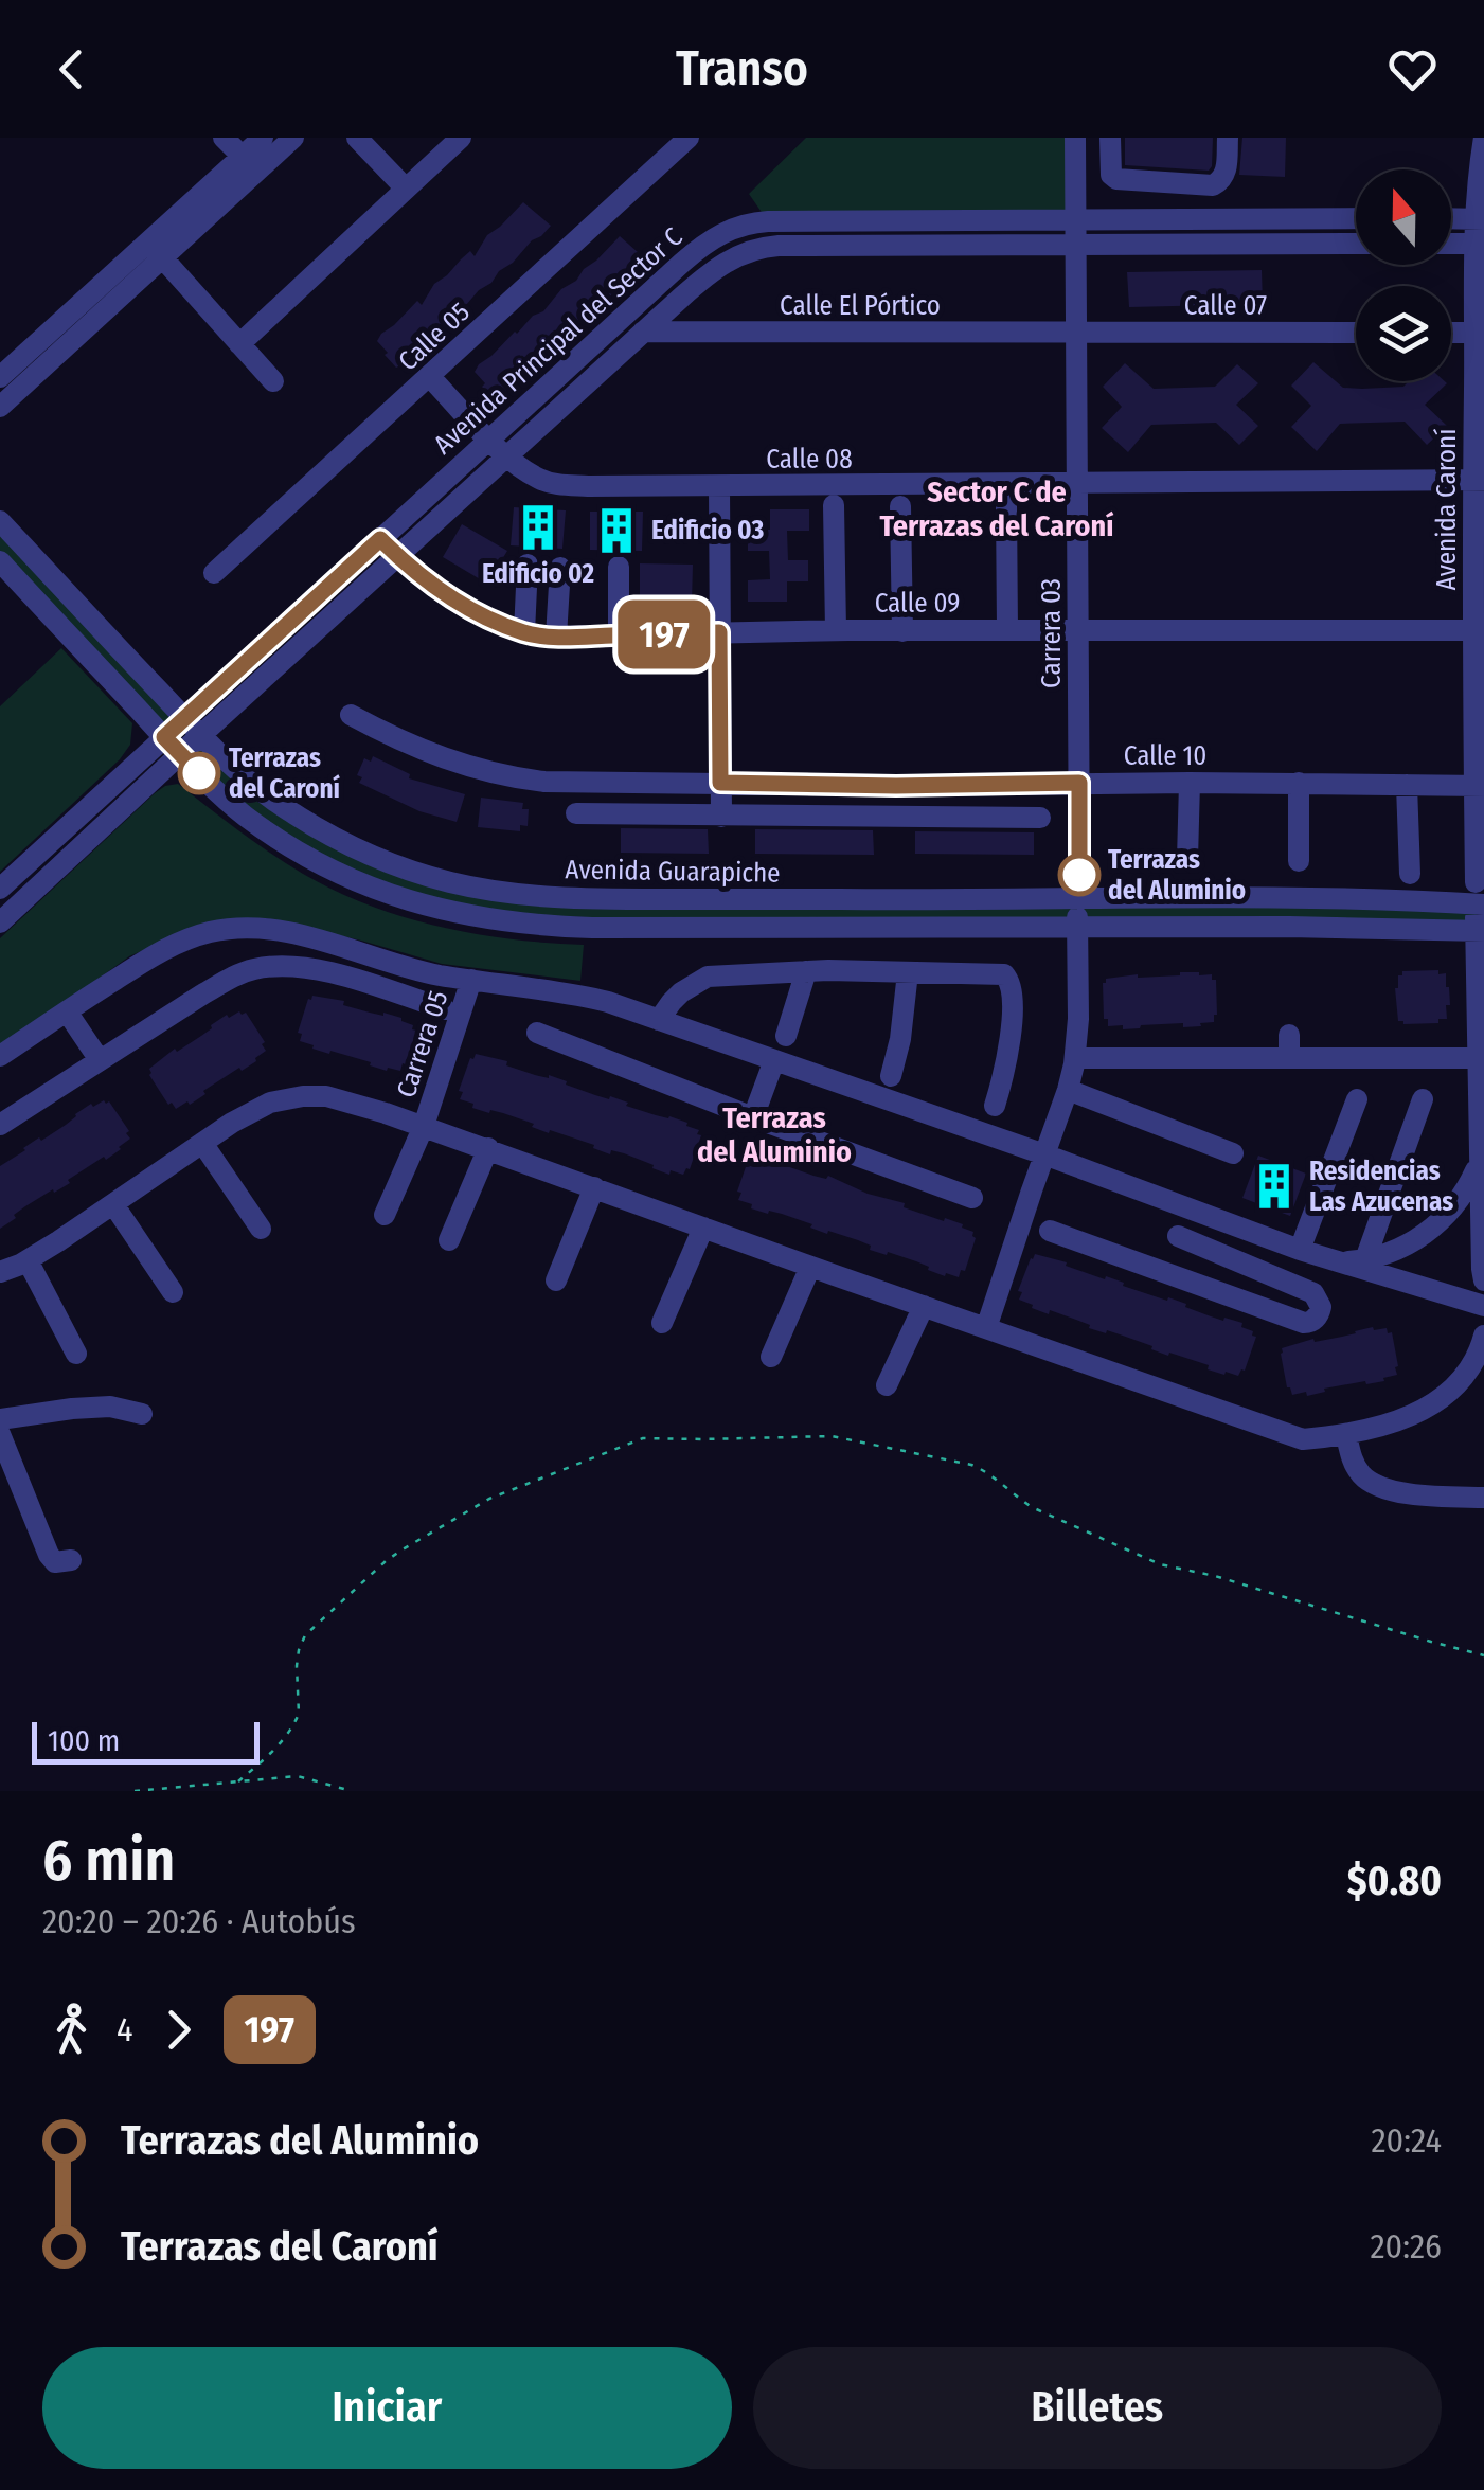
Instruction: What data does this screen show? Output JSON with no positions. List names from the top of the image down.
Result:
{
  "streets": {
    "street": [
      "Calle El Pórtico",
      "Calle 07",
      "Calle 05",
      "Avenida Principal del Sector C",
      "Calle 08",
      "Avenida Caroní",
      "Calle 09",
      "Carrera 03",
      "Calle 10",
      "Avenida Guarapiche",
      "Carrera 05"
    ]
  },
  "crossings": [
    ["Calle El Pórtico", "Calle 07"],
    ["Calle El Pórtico", "Avenida Principal del Sector C"],
    ["Calle El Pórtico", "Carrera 03"],
    ["Calle 07", "Carrera 03"],
    ["Calle 05", "Calle 08"],
    ["Avenida Principal del Sector C", "Calle 08"],
    ["Avenida Principal del Sector C", "Calle 09"],
    ["Avenida Principal del Sector C", "Carrera 03"],
    ["Avenida Principal del Sector C", "Avenida Guarapiche"],
    ["Calle 08", "Avenida Caroní"],
    ["Calle 08", "Carrera 03"],
    ["Avenida Caroní", "Calle 09"],
    ["Avenida Caroní", "Calle 10"],
    ["Avenida Caroní", "Avenida Guarapiche"],
    ["Calle 09", "Carrera 03"],
    ["Carrera 03", "Calle 10"]
  ],
  "districts": ["Sector C de Terrazas del Caroní", "Terrazas del Aluminio"],
  "places": {
    "building": ["Edificio 02", "Edificio 03", "Residencias Las Azucenas"],
    "other": ["Terrazas del Caroní", "Terrazas del Aluminio"]
  },
  "lines": ["bus line 197"],
  "scale_bar": "100 m",
  "north": "top",
  "page": {
    "header": "Transo",
    "on_map": "197",
    "scale": "100 m",
    "heading": ["6 min", "20:20 – 20:26 · Autobús", "$0.80"],
    "legs": ["4", "197"],
    "list": [
      {
        "name": "Terrazas del Aluminio",
        "value": "20:24"
      },
      {
        "name": "Terrazas del Caroní",
        "value": "20:26"
      }
    ],
    "buttons": ["Iniciar", "Billetes"]
  }
}
